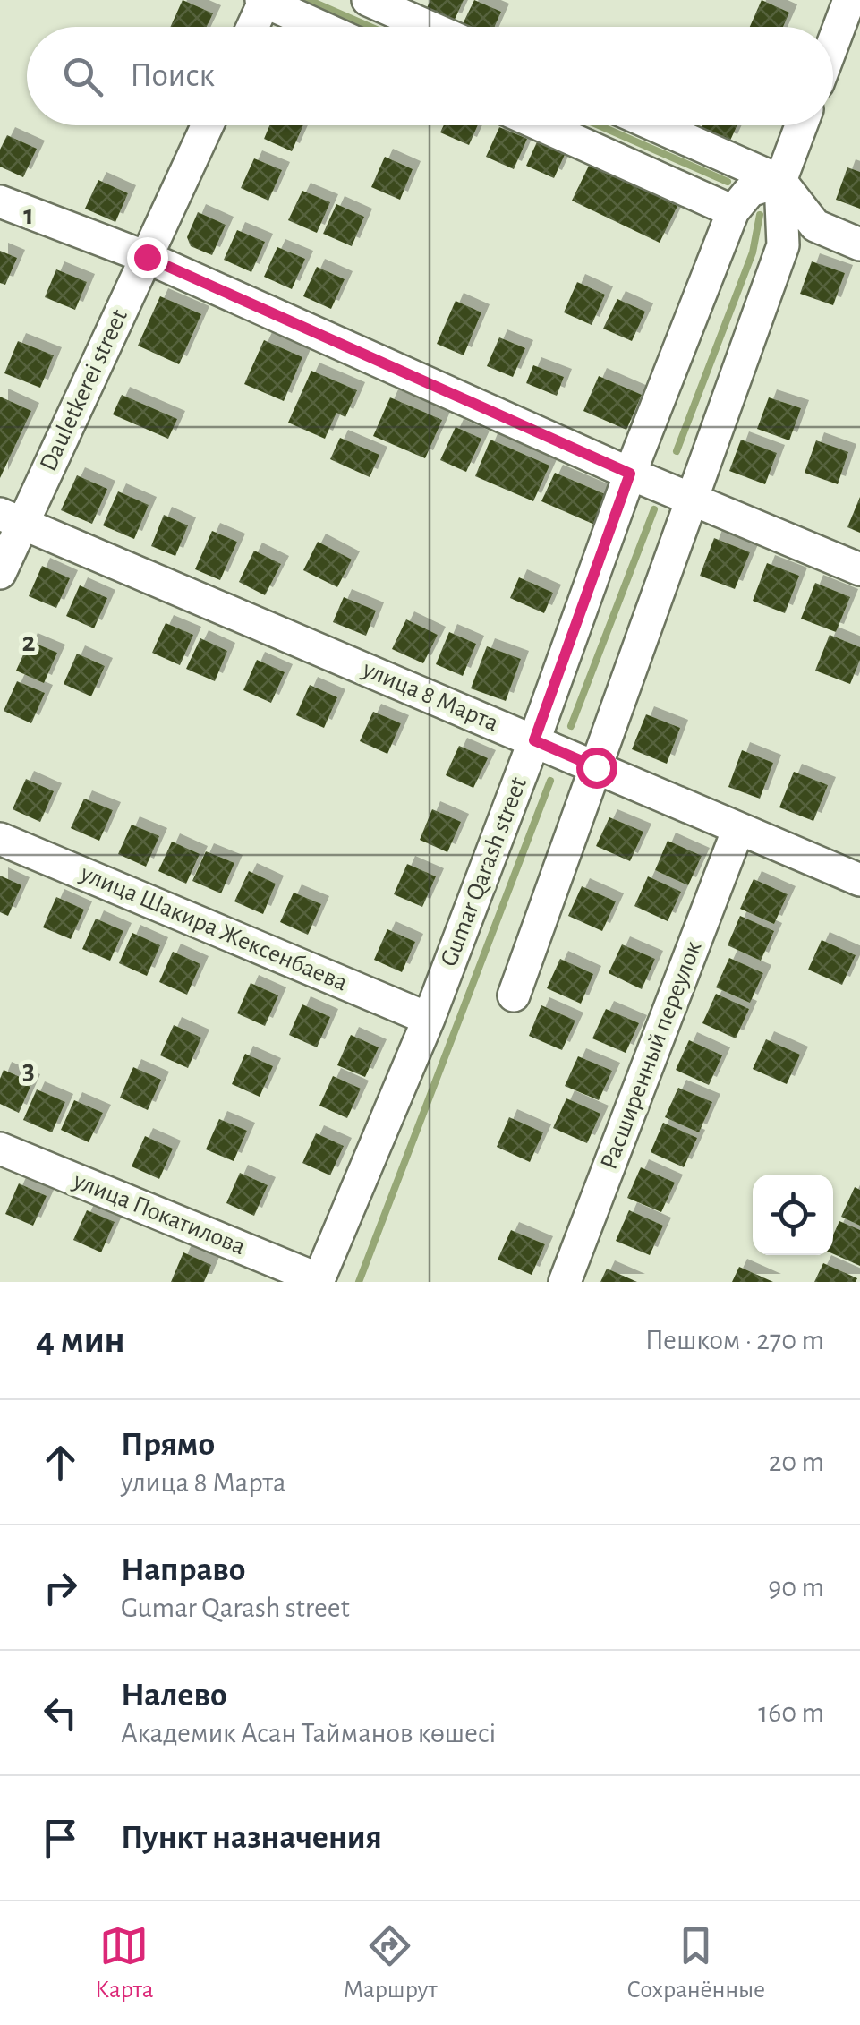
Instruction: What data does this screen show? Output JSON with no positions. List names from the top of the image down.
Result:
{
  "streets": {
    "street": [
      "Dauletkerei street",
      "улица 8 Марта",
      "Gumar Qarash street",
      "улица Шакира Жексенбаева",
      "Расширенный переулок",
      "улица Покатилова"
    ]
  },
  "crossings": [
    ["Dauletkerei street", "улица 8 Марта"],
    ["улица 8 Марта", "Gumar Qarash street"],
    ["улица 8 Марта", "Расширенный переулок"],
    ["Gumar Qarash street", "улица Шакира Жексенбаева"],
    ["Gumar Qarash street", "улица Покатилова"]
  ],
  "page": {
    "search": "Поиск",
    "heading": ["4 мин", "Пешком · 270 m"],
    "list": [
      ["Прямо", "улица 8 Марта", "20 m"],
      ["Направо", "Gumar Qarash street", "90 m"],
      ["Налево", "Академик Асан Тайманов көшесі", "160 m"],
      "Пункт назначения"
    ],
    "nav": ["Карта", "Маршрут", "Сохранённые"]
  },
  "grid": {
    "rows": ["1", "2", "3"]
  }
}
